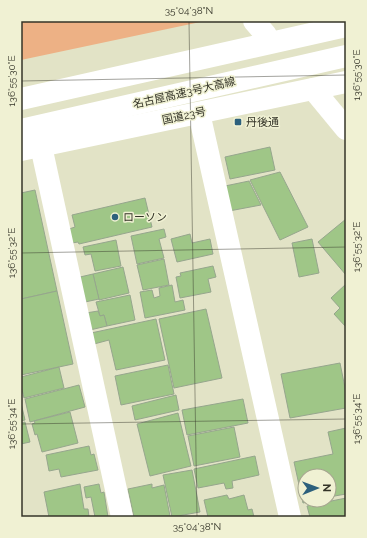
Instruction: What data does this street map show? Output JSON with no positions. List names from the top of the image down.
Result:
{
  "streets": {
    "main road": ["名古屋高速3号大高線", "国道23号"]
  },
  "places": {
    "transit": ["丹後通"],
    "other": ["ローソン"]
  },
  "north": "right",
  "coordinates": [
    "35°04'38\"N",
    "136°55'30\"E",
    "136°55'32\"E",
    "136°55'34\"E"
  ]
}
